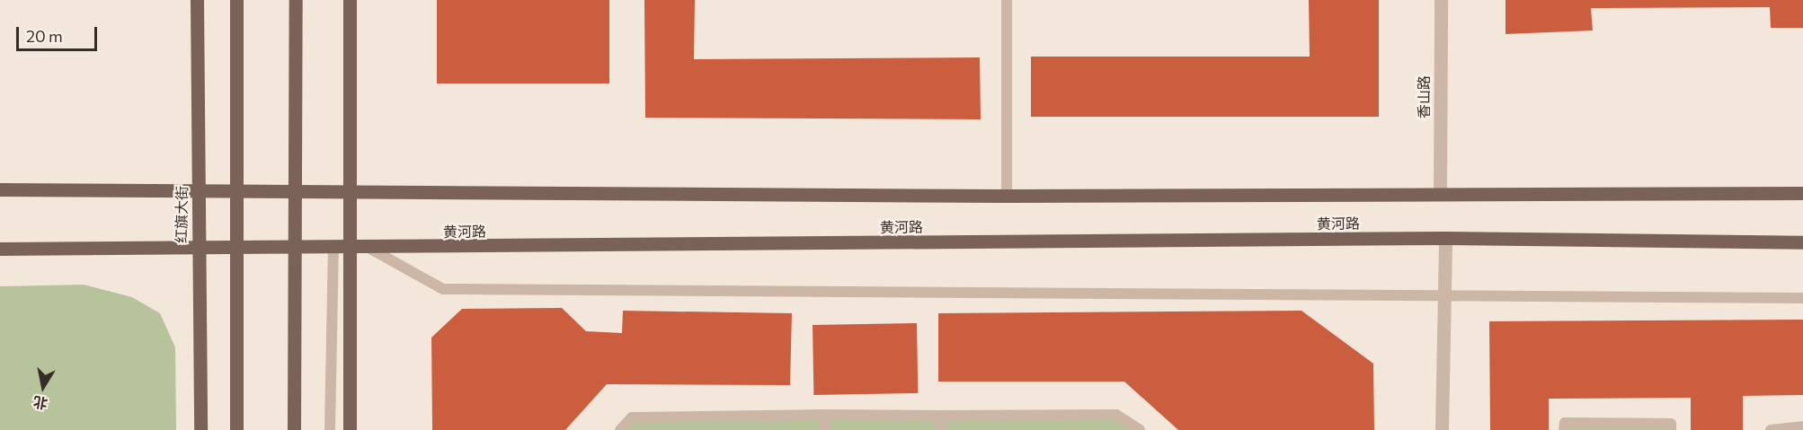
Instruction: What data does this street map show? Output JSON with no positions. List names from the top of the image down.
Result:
{
  "streets": {
    "main road": ["红旗大街", "黄河路"],
    "street": ["香山路"]
  },
  "crossings": [
    ["香山路", "黄河路"],
    ["红旗大街", "黄河路"]
  ],
  "scale_bar": "20 m",
  "north": "bottom"
}
